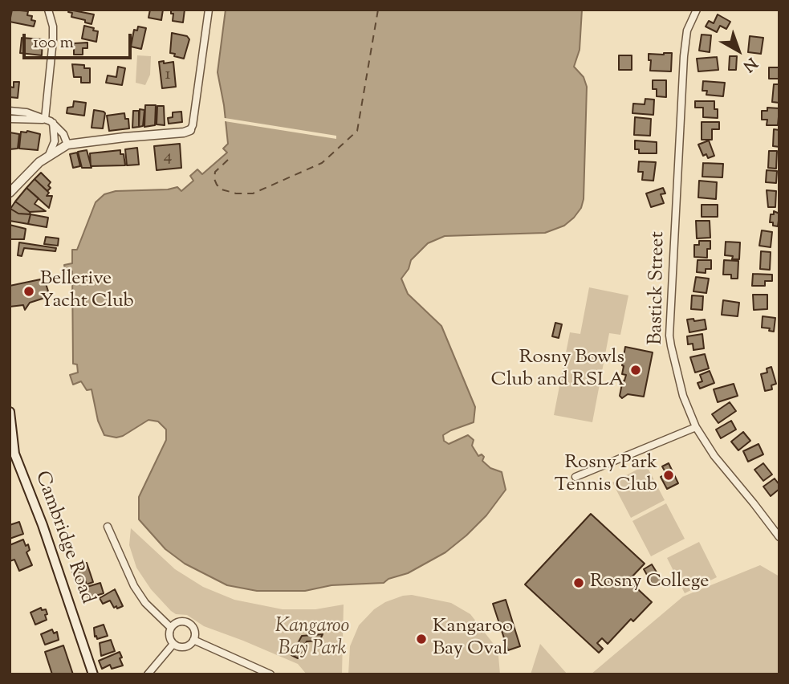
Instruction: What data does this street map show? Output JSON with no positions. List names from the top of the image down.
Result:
{
  "streets": {
    "main road": ["Cambridge Road"],
    "street": ["Bastick Street"]
  },
  "parks": ["Kangaroo Bay Park"],
  "places": [
    "Bellerive Yacht Club",
    "Rosny Bowls Club and RSLA",
    "Rosny Park Tennis Club",
    "Rosny College",
    "Kangaroo Bay Oval"
  ],
  "house_numbers": ["1", "4"],
  "scale_bar": "100 m",
  "north": "bottom right"
}
